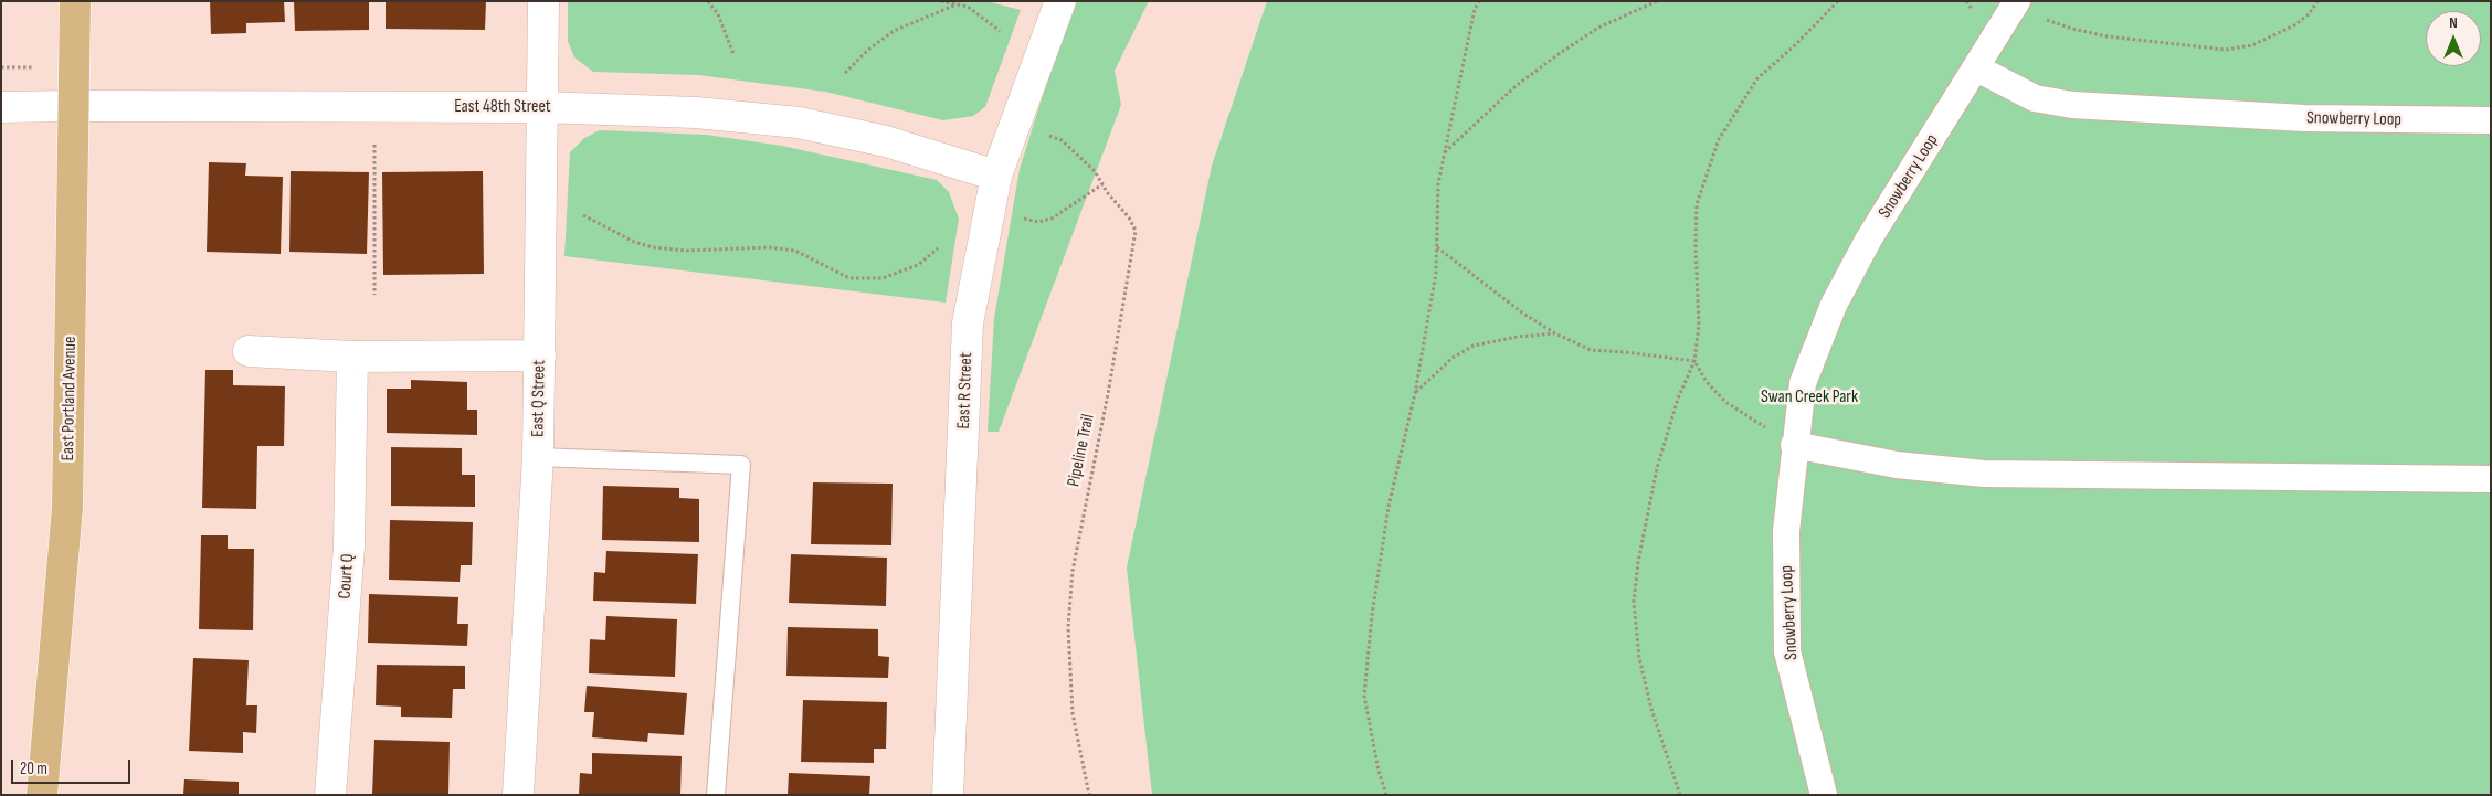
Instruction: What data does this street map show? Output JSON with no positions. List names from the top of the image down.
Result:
{
  "streets": {
    "main road": ["East Portland Avenue"],
    "street": [
      "East 48th Street",
      "Snowberry Loop",
      "East R Street",
      "East Q Street",
      "Court Q"
    ],
    "path": ["Pipeline Trail"]
  },
  "crossings": [
    ["East 48th Street", "East R Street"],
    ["East 48th Street", "East Portland Avenue"],
    ["East 48th Street", "East Q Street"]
  ],
  "parks": ["Swan Creek Park"],
  "scale_bar": "20 m",
  "north": "top"
}
